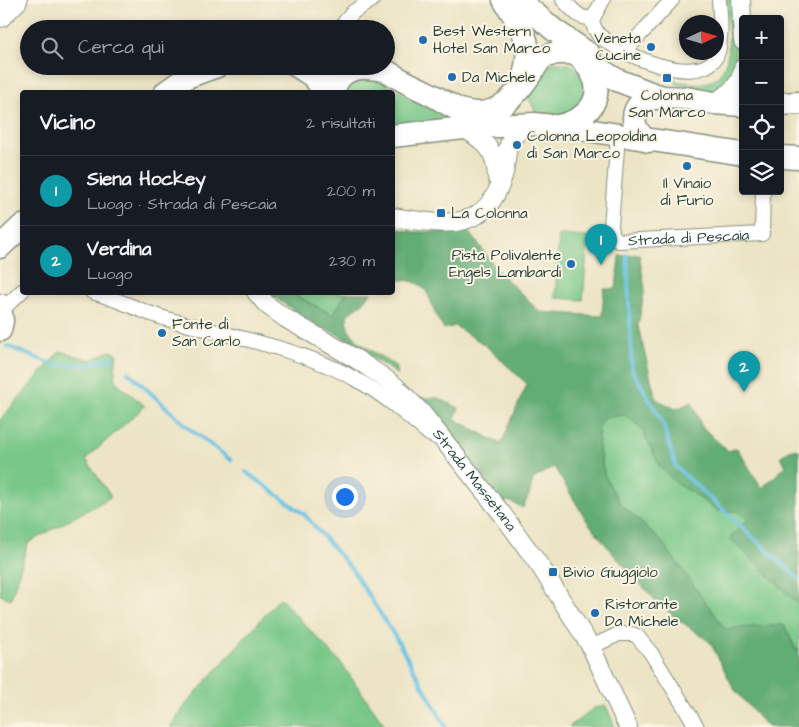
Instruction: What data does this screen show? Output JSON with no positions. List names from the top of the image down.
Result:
{
  "streets": {
    "street": ["Strada di Pescaia", "Strada Massetana"]
  },
  "places": {
    "other": [
      "Best Western Hotel San Marco",
      "Veneta Cucine",
      "Da Michele",
      "Colonna Leopoldina di San Marco",
      "Il Vinaio di Furio",
      "Pista Polivalente Engels Lambardi",
      "Fonte di San Carlo",
      "Ristorante Da Michele"
    ],
    "transit": ["Colonna San Marco", "La Colonna", "Bivio Giuggiolo"]
  },
  "north": "right",
  "page": {
    "map_buttons": ["+", "−"],
    "search": "Cerca qui",
    "heading": ["Vicino", "2 risultati"],
    "list": [
      {
        "mark": "1",
        "name": "Siena Hockey",
        "note": "Luogo · Strada di Pescaia",
        "value": "200 m"
      },
      {
        "mark": "2",
        "name": "Verdina",
        "note": "Luogo",
        "value": "230 m"
      }
    ],
    "pins": ["1", "2"]
  }
}
